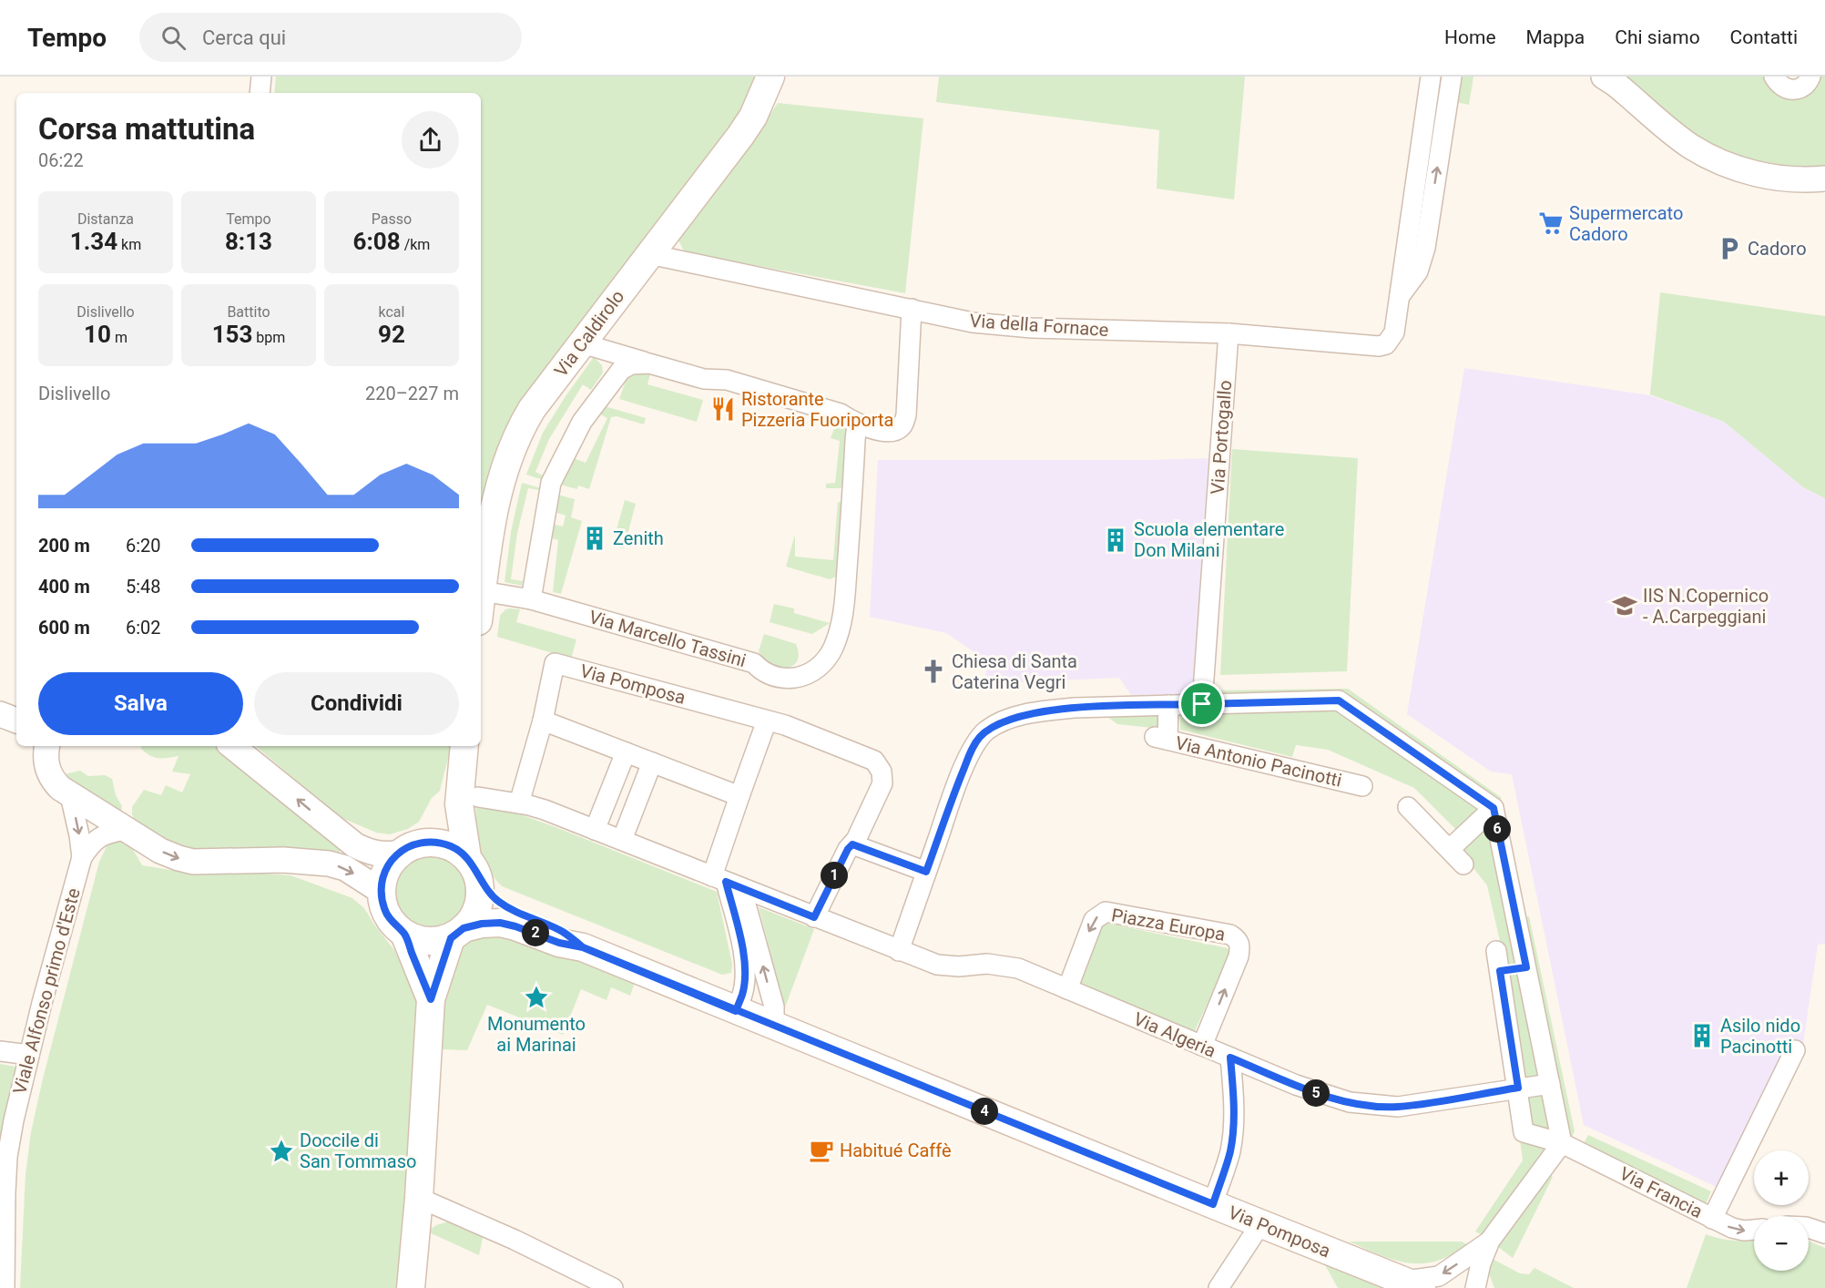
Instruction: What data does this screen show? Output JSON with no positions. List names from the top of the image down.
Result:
{
  "streets": {
    "main road": ["Via Caldirolo", "Via Pomposa"],
    "street": [
      "Via della Fornace",
      "Via Portogallo",
      "Via Marcello Tassini",
      "Via Antonio Pacinotti",
      "Piazza Europa",
      "Viale Alfonso primo d'Este",
      "Via Algeria",
      "Via Francia"
    ]
  },
  "crossings": [
    ["Via della Fornace", "Via Caldirolo"],
    ["Via della Fornace", "Via Portogallo"],
    ["Via Caldirolo", "Via Marcello Tassini"],
    ["Piazza Europa", "Via Algeria"]
  ],
  "places": {
    "supermarket": ["Supermercato Cadoro"],
    "parking": ["Cadoro"],
    "restaurant": ["Ristorante Pizzeria Fuoriporta"],
    "building": ["Zenith", "Scuola elementare Don Milani", "Asilo nido Pacinotti"],
    "school or university": ["IIS N.Copernico - A.Carpeggiani"],
    "church": ["Chiesa di Santa Caterina Vegri"],
    "place": ["Monumento ai Marinai", "Doccile di San Tommaso"],
    "cafe": ["Habitué Caffè"]
  },
  "page": {
    "header": "Tempo",
    "search": "Cerca qui",
    "nav": [
      "Home",
      "Mappa",
      "Chi siamo",
      "Contatti"
    ],
    "heading": ["Corsa mattutina", "06:22"],
    "stats": [
      ["Distanza", "1.34 km"],
      ["Tempo", "8:13"],
      ["Passo", "6:08 /km"],
      ["Dislivello", "10 m"],
      ["Battito", "153 bpm"],
      ["kcal", "92"]
    ],
    "chart": ["Dislivello", "220–227 m"],
    "list": [
      {
        "name": "200 m",
        "note": "6:20"
      },
      {
        "name": "400 m",
        "note": "5:48"
      },
      {
        "name": "600 m",
        "note": "6:02"
      }
    ],
    "buttons": ["Salva", "Condividi"],
    "pins": [
      "6",
      "1",
      "2",
      "5",
      "4"
    ],
    "map_buttons": ["+", "−"]
  }
}
